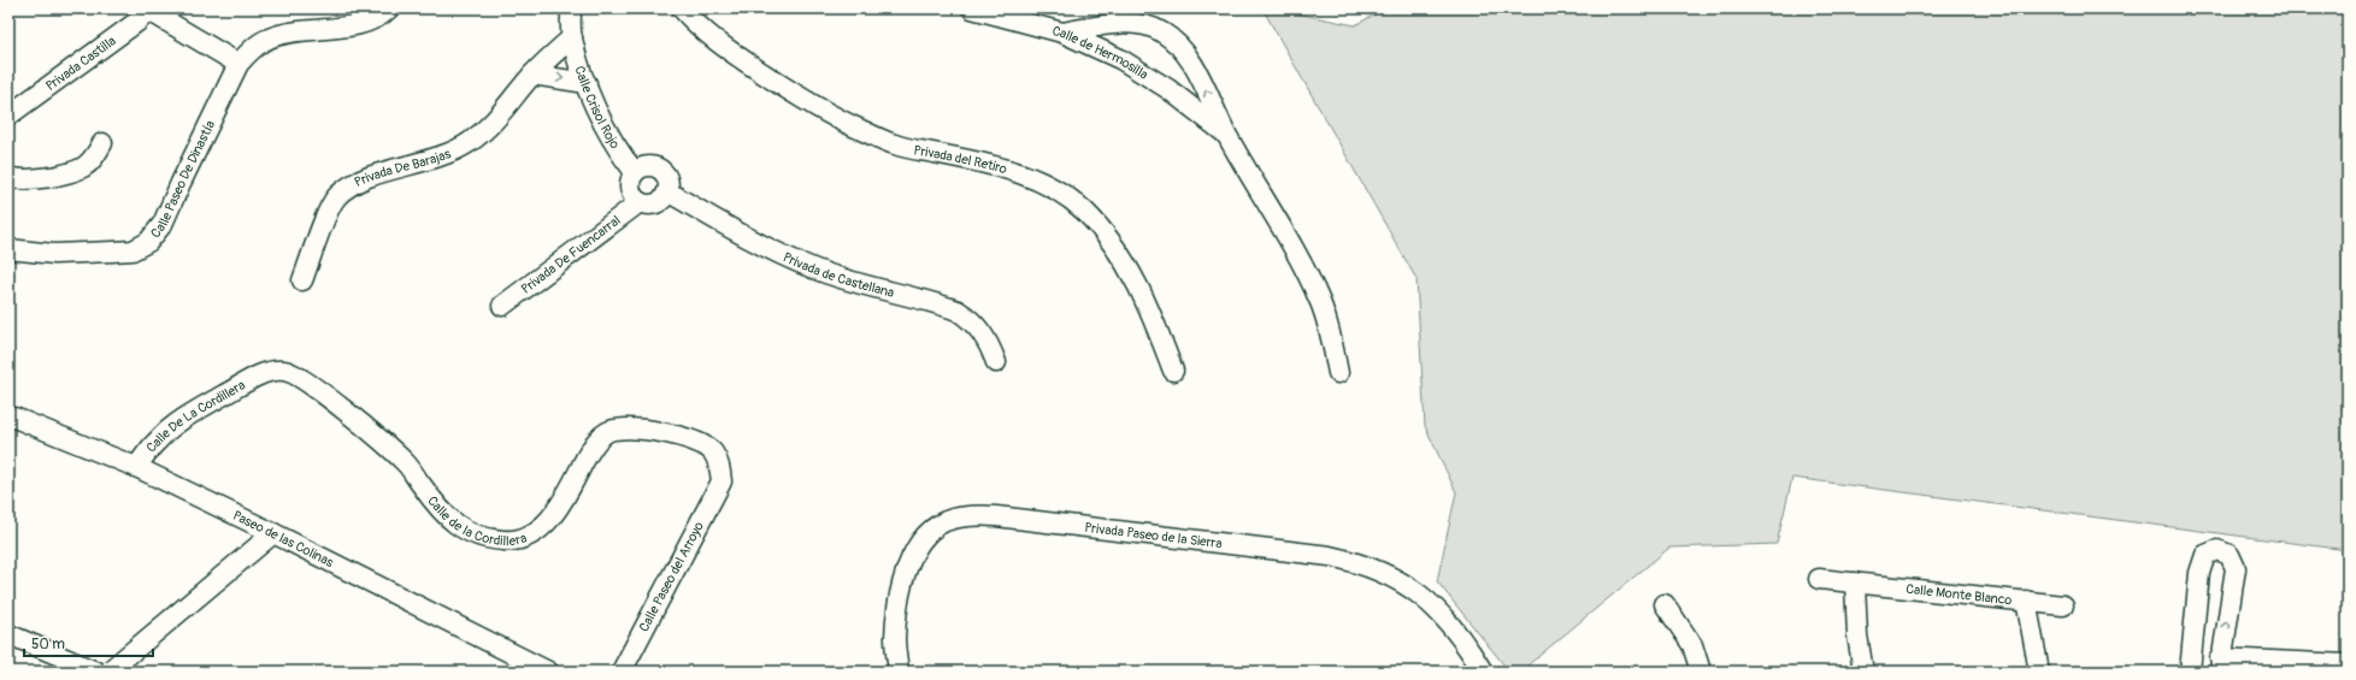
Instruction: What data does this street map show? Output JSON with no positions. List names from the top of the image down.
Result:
{
  "streets": {
    "street": [
      "Calle de Hermosilla",
      "Privada Castilla",
      "Calle Crisol Rojo",
      "Privada del Retiro",
      "Privada De Barajas",
      "Calle Paseo De Dinastía",
      "Privada De Fuencarral",
      "Privada de Castellana",
      "Calle De La Cordillera",
      "Calle de la Cordillera",
      "Privada Paseo de la Sierra",
      "Paseo de las Colinas",
      "Calle Paseo del Arroyo",
      "Calle Monte Blanco"
    ]
  },
  "crossings": [
    ["Calle Crisol Rojo", "Privada De Barajas"],
    ["Calle Crisol Rojo", "Privada De Fuencarral"],
    ["Calle Crisol Rojo", "Privada de Castellana"],
    ["Privada De Fuencarral", "Privada de Castellana"],
    ["Calle De La Cordillera", "Calle de la Cordillera"],
    ["Calle De La Cordillera", "Paseo de las Colinas"],
    ["Calle de la Cordillera", "Calle Paseo del Arroyo"]
  ],
  "scale_bar": "50 m"
}
